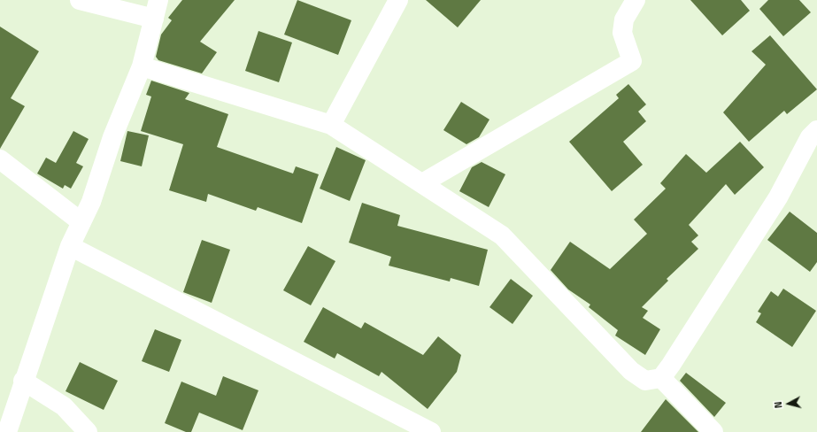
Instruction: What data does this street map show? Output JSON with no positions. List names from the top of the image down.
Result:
{
  "north": "left"
}
